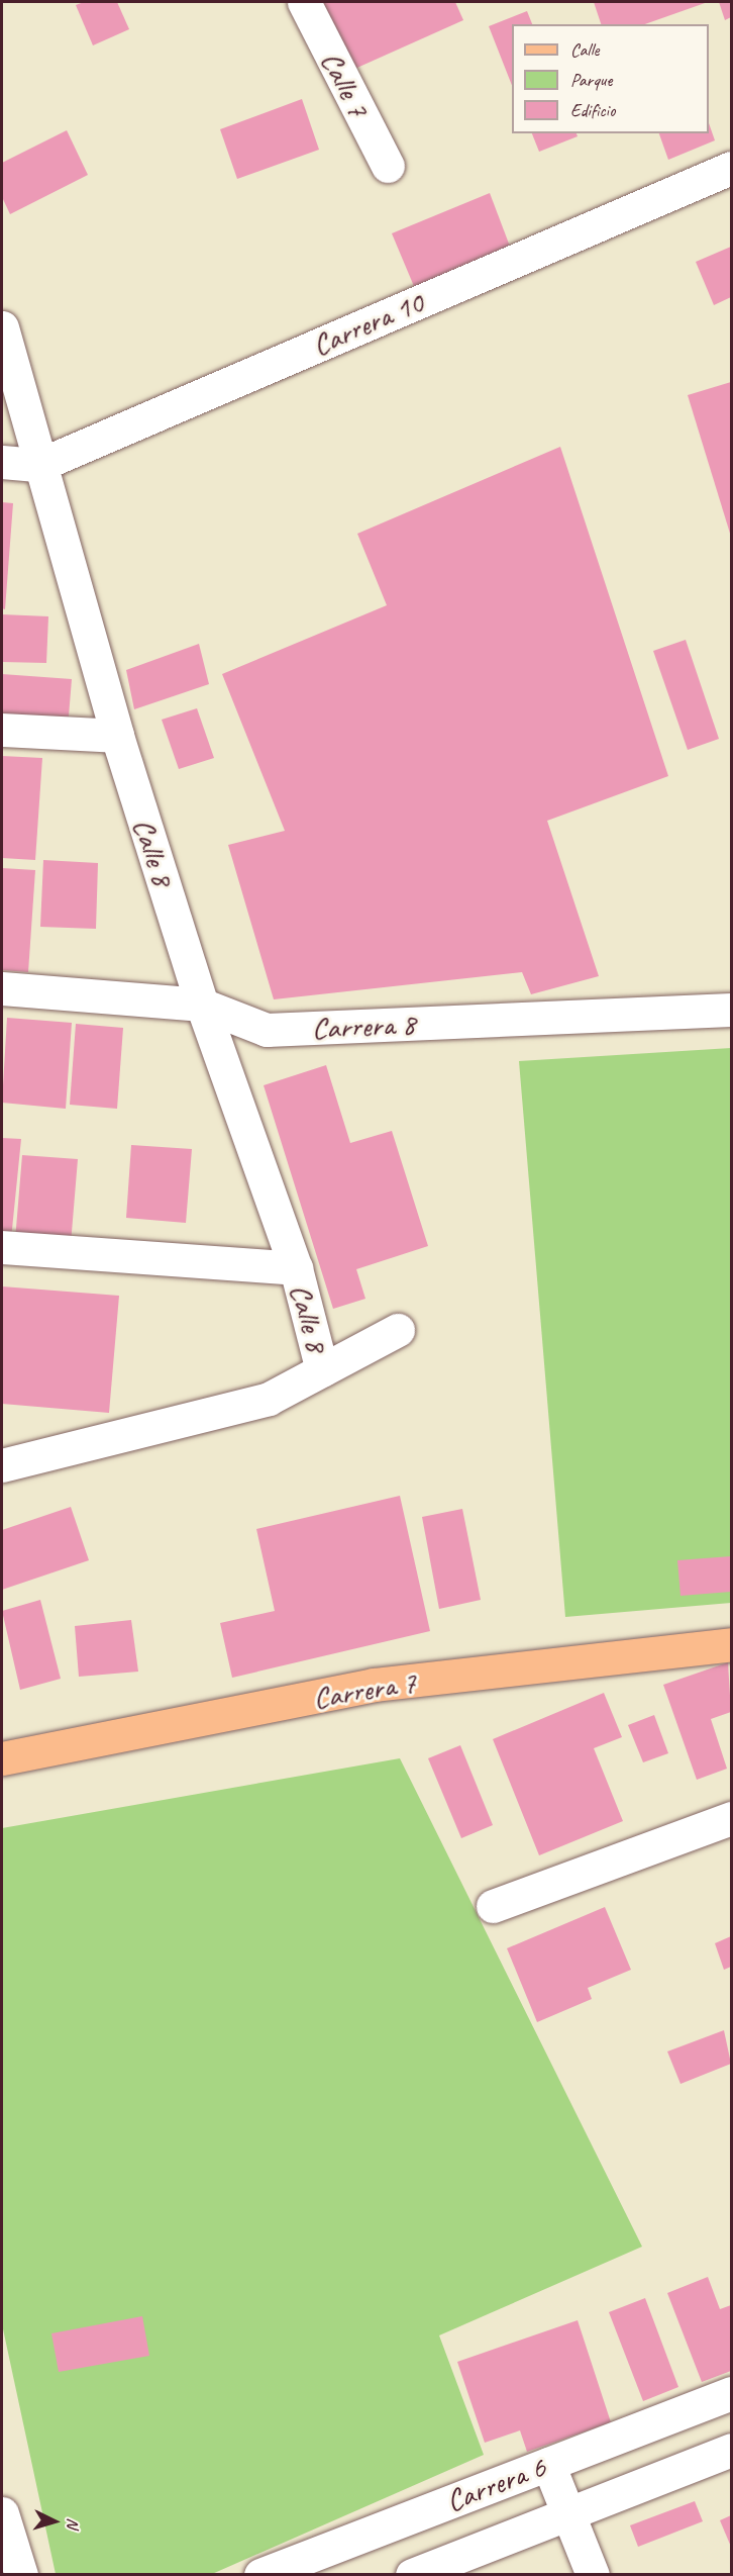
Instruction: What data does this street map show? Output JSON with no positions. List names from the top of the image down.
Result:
{
  "streets": {
    "main road": ["Carrera 7"],
    "street": [
      "Calle 7",
      "Carrera 10",
      "Calle 8",
      "Carrera 8",
      "Carrera 6"
    ]
  },
  "crossings": [
    ["Carrera 10", "Calle 8"],
    ["Calle 8", "Carrera 8"]
  ],
  "legend": ["Calle", "Parque", "Edificio"],
  "north": "right"
}
